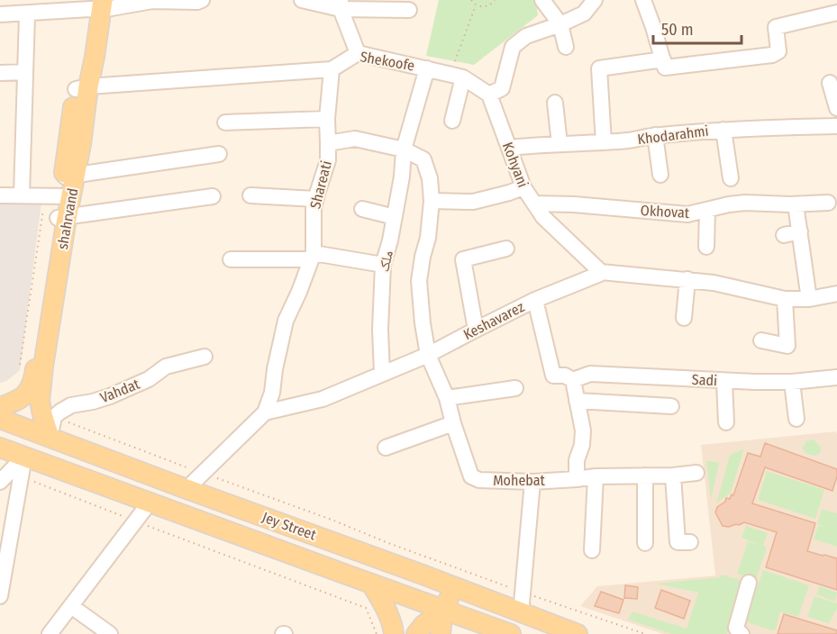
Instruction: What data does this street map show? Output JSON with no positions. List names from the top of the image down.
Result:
{
  "streets": {
    "main road": ["shahrvand", "Jey Street"],
    "street": [
      "Shekoofe",
      "Khodarahmi",
      "Kohyani",
      "Shareati",
      "Okhovat",
      "ملک",
      "Keshavarez",
      "Sadi",
      "Vahdat",
      "Mohebat"
    ]
  },
  "crossings": [
    ["Shekoofe", "Kohyani"],
    ["Shekoofe", "shahrvand"],
    ["Khodarahmi", "Kohyani"],
    ["Kohyani", "Okhovat"],
    ["Kohyani", "Keshavarez"],
    ["Shareati", "ملک"],
    ["Shareati", "Keshavarez"],
    ["Shareati", "Mohebat"],
    ["shahrvand", "Jey Street"],
    ["ملک", "Keshavarez"],
    ["ملک", "Mohebat"],
    ["Keshavarez", "Mohebat"]
  ],
  "scale_bar": "50 m"
}
